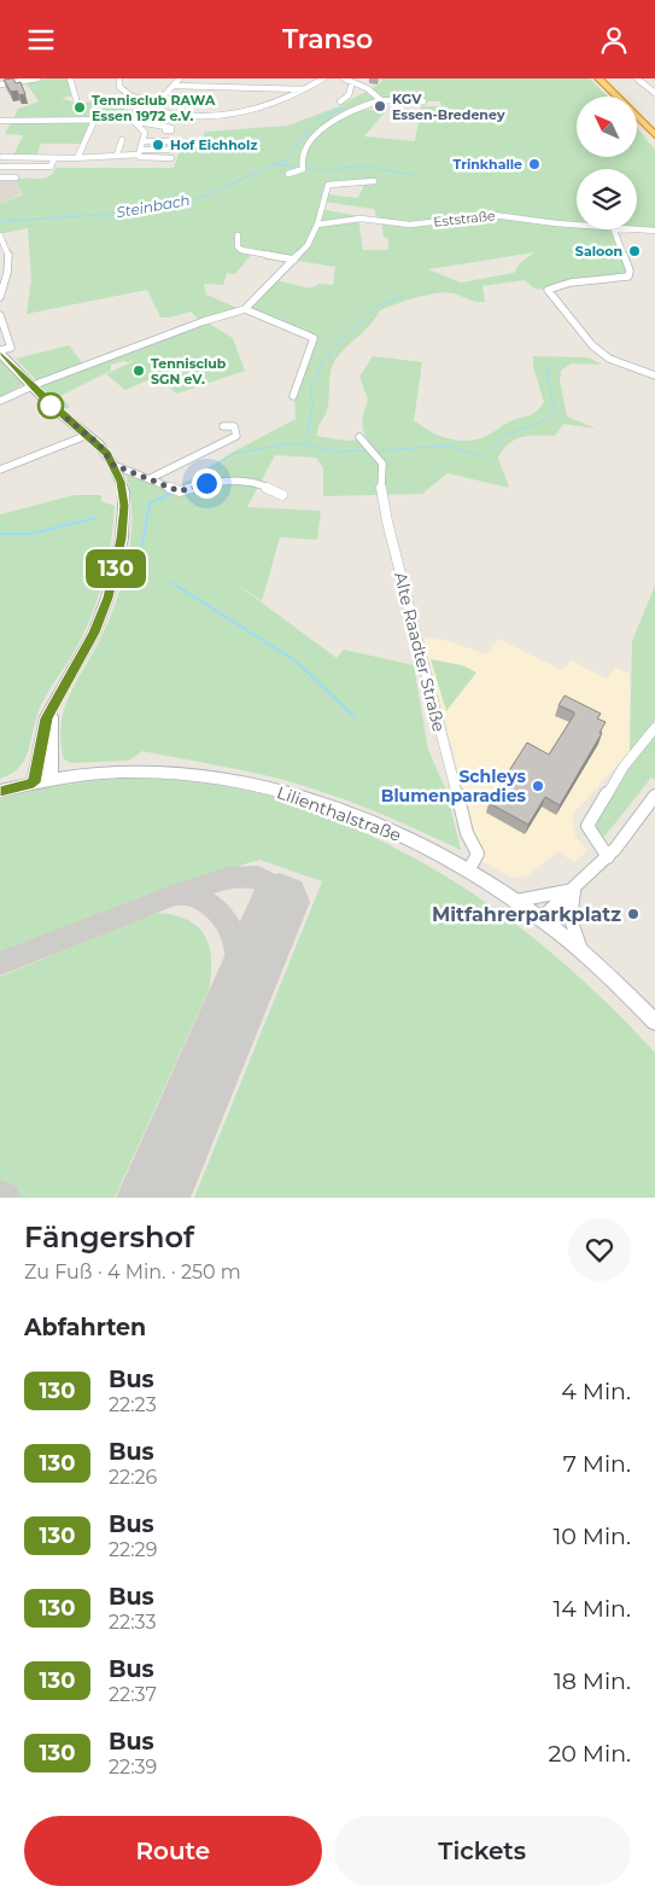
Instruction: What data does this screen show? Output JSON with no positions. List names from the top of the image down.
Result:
{
  "streets": {
    "main road": ["Lilienthalstraße"],
    "street": ["Eststraße", "Alte Raadter Straße"]
  },
  "crossings": [
    ["Alte Raadter Straße", "Lilienthalstraße"]
  ],
  "water": ["Steinbach"],
  "places": [
    "KGV Essen-Bredeney",
    "Tennisclub RAWA Essen 1972 e.V.",
    "Hof Eichholz",
    "Trinkhalle",
    "Saloon",
    "Tennisclub SGN eV.",
    "Schleys Blumenparadies",
    "Mitfahrerparkplatz"
  ],
  "lines": ["bus line 130"],
  "north": "top left",
  "page": {
    "header": "Transo",
    "on_map": "130",
    "heading": [
      ["Fängershof", "Zu Fuß · 4 Min. · 250 m"],
      "Abfahrten"
    ],
    "list": [
      {
        "mark": "130",
        "name": "Bus",
        "note": "22:23",
        "value": "4 Min."
      },
      {
        "mark": "130",
        "name": "Bus",
        "note": "22:26",
        "value": "7 Min."
      },
      {
        "mark": "130",
        "name": "Bus",
        "note": "22:29",
        "value": "10 Min."
      },
      {
        "mark": "130",
        "name": "Bus",
        "note": "22:33",
        "value": "14 Min."
      },
      {
        "mark": "130",
        "name": "Bus",
        "note": "22:37",
        "value": "18 Min."
      },
      {
        "mark": "130",
        "name": "Bus",
        "note": "22:39",
        "value": "20 Min."
      }
    ],
    "buttons": ["Route", "Tickets"]
  }
}
